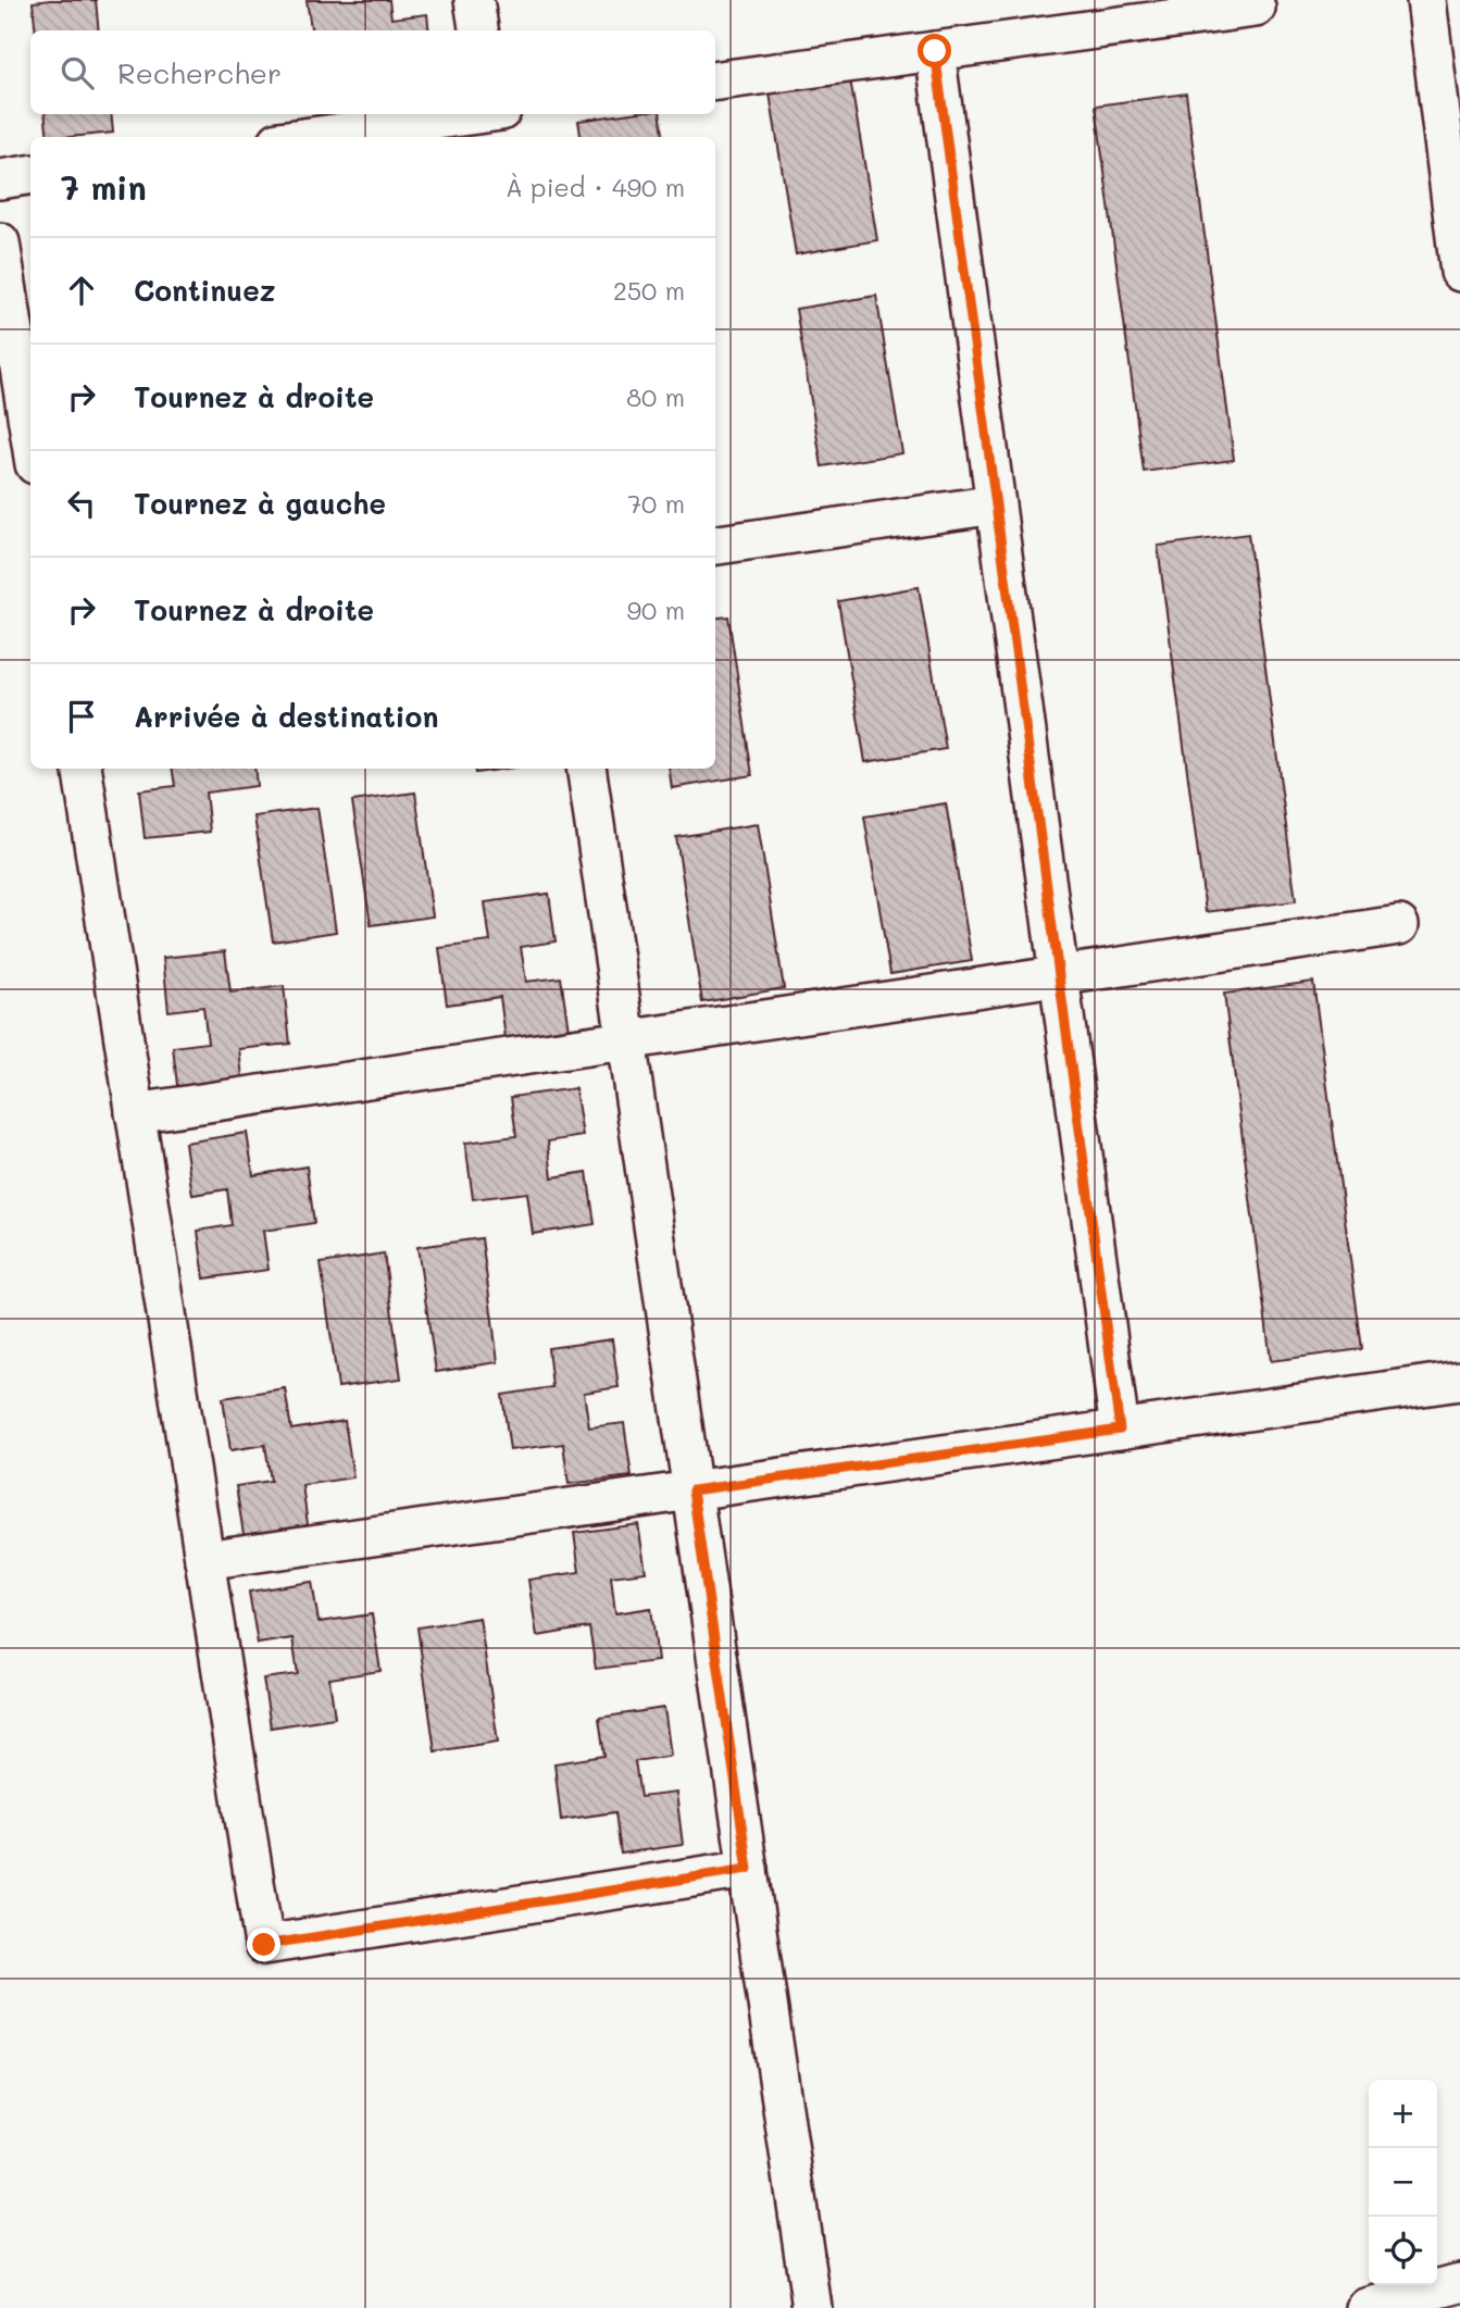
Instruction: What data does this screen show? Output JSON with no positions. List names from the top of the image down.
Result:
{
  "page": {
    "search": "Rechercher",
    "heading": ["7 min", "À pied · 490 m"],
    "list": [
      ["Continuez", "250 m"],
      ["Tournez à droite", "80 m"],
      ["Tournez à gauche", "70 m"],
      ["Tournez à droite", "90 m"],
      "Arrivée à destination"
    ],
    "map_buttons": ["+", "−"]
  }
}
